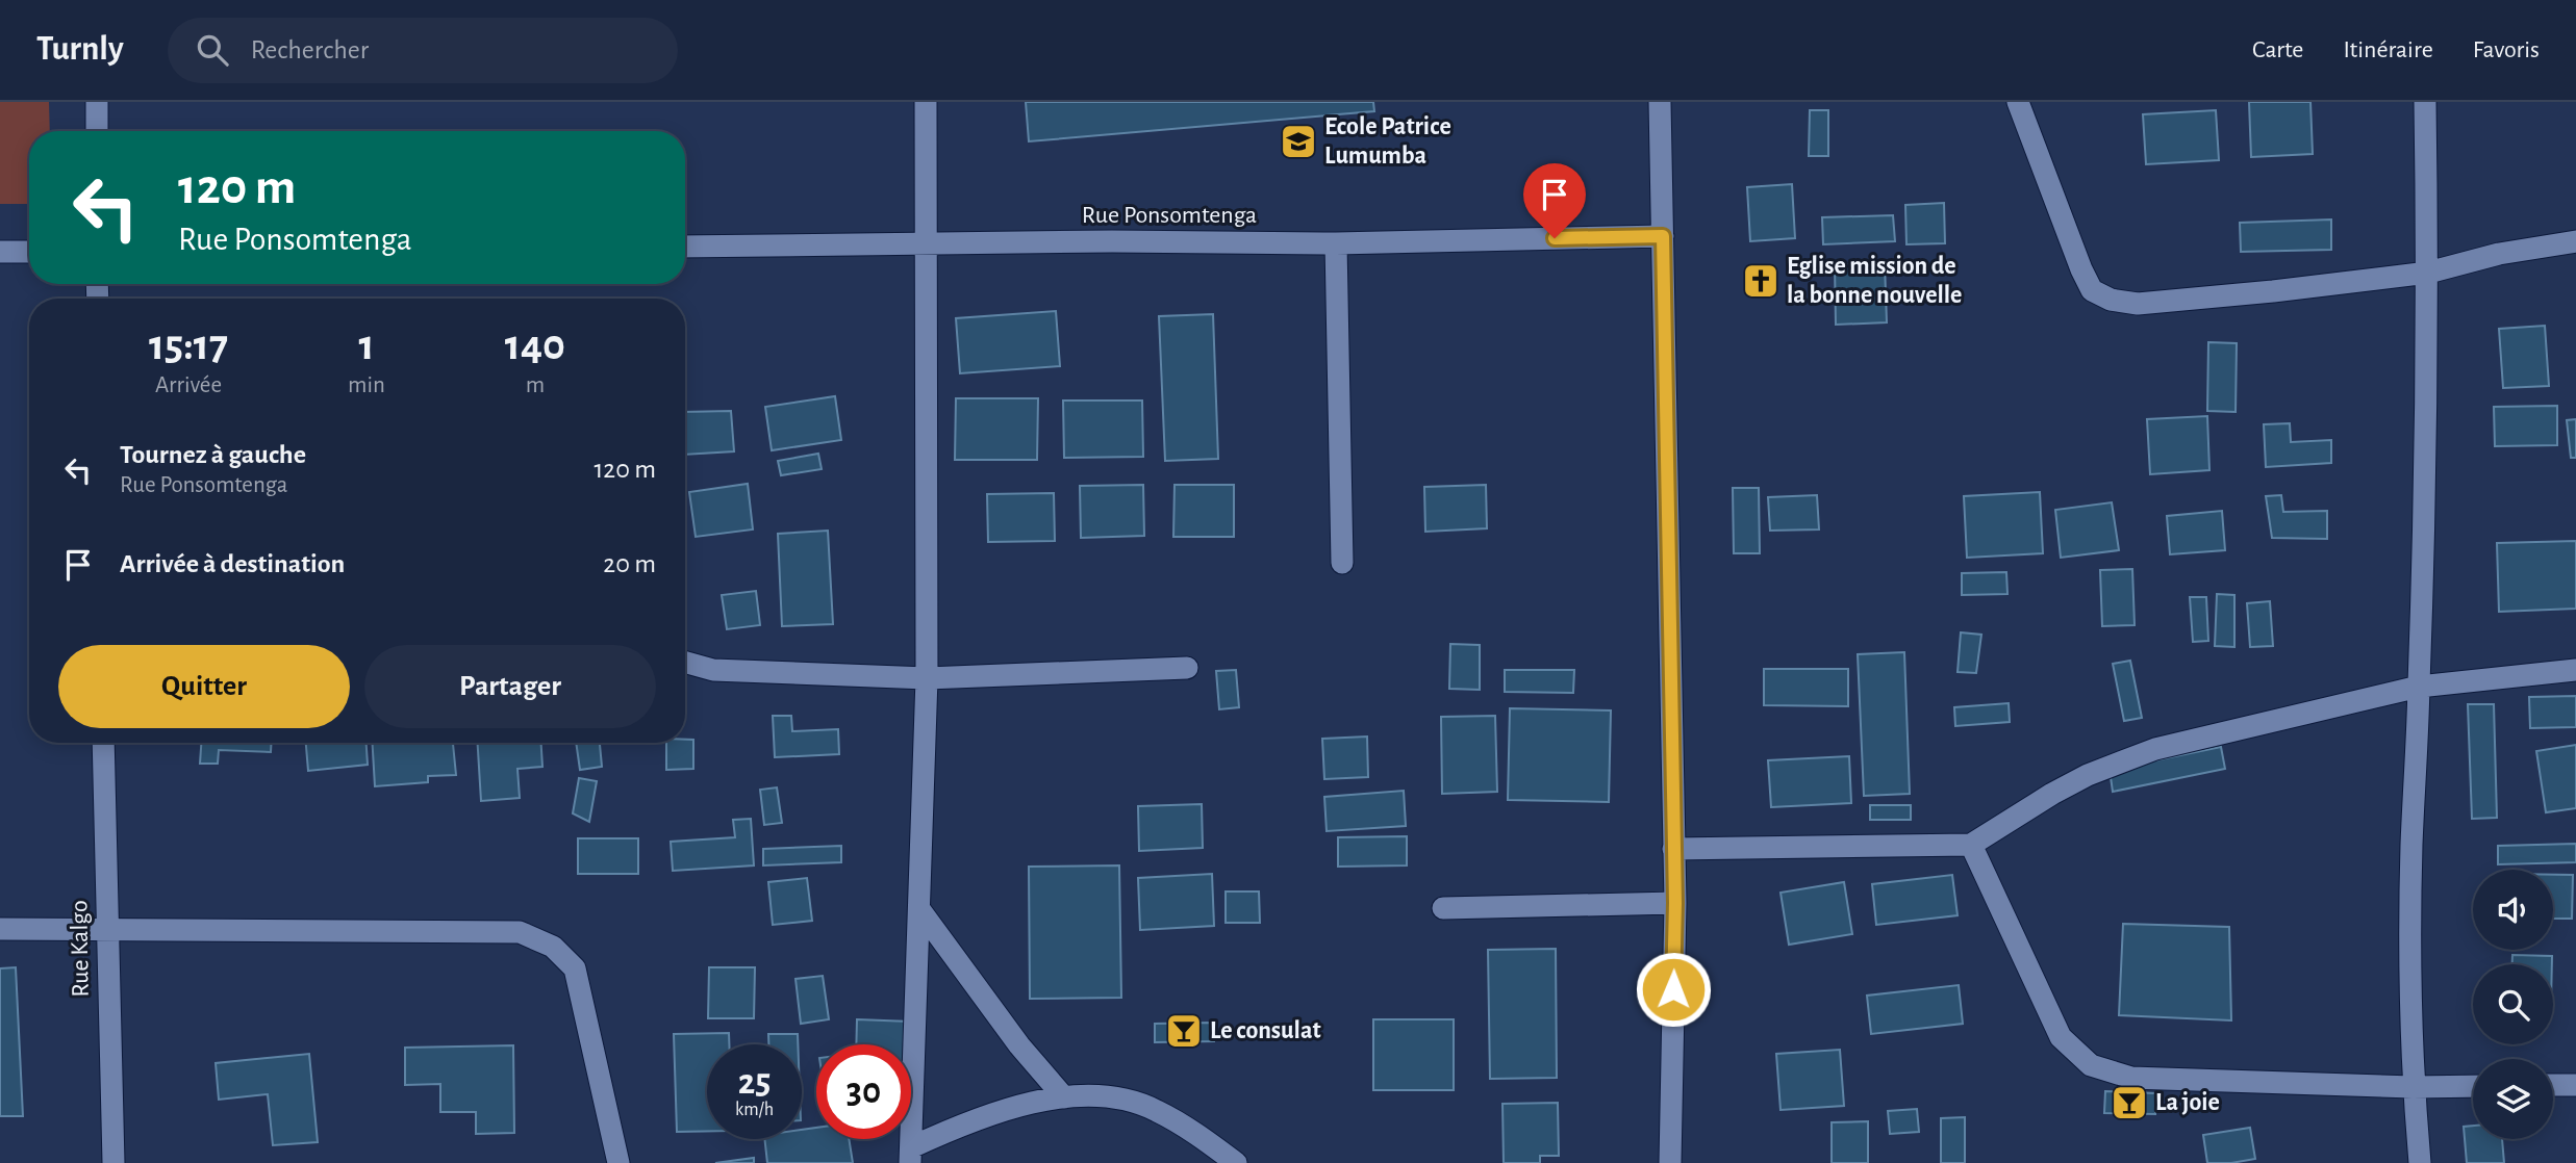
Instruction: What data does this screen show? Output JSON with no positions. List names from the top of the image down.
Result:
{
  "streets": {
    "street": ["Rue Ponsomtenga", "Rue Kalgo"]
  },
  "places": {
    "school or university": ["Ecole Patrice Lumumba"],
    "church": ["Eglise mission de la bonne nouvelle"],
    "bar": ["Le consulat", "La joie"]
  },
  "page": {
    "header": "Turnly",
    "search": "Rechercher",
    "nav": ["Carte", "Itinéraire", "Favoris"],
    "turn": ["120 m", "Rue Ponsomtenga"],
    "eta": [
      "15:17",
      "Arrivée",
      "1",
      "min",
      "140",
      "m"
    ],
    "list": [
      {
        "name": "Tournez à gauche",
        "note": "Rue Ponsomtenga",
        "value": "120 m"
      },
      {
        "name": "Arrivée à destination",
        "value": "20 m"
      }
    ],
    "buttons": ["Quitter", "Partager"],
    "speed": "25 km/h",
    "limit": "30"
  }
}
